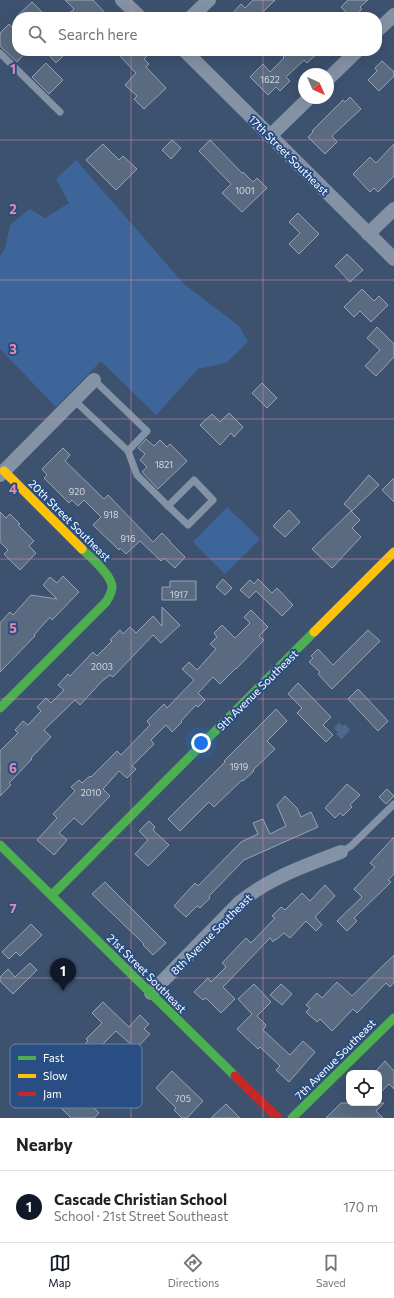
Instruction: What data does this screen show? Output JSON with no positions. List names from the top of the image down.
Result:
{
  "streets": {
    "street": [
      "17th Street Southeast",
      "20th Street Southeast",
      "9th Avenue Southeast",
      "8th Avenue Southeast",
      "21st Street Southeast",
      "7th Avenue Southeast"
    ]
  },
  "crossings": [
    ["9th Avenue Southeast", "21st Street Southeast"],
    ["8th Avenue Southeast", "21st Street Southeast"]
  ],
  "house_numbers": [
    "1622",
    "1001",
    "1821",
    "920",
    "918",
    "916",
    "1917",
    "2003",
    "1919",
    "2010",
    "705"
  ],
  "legend": ["Fast", "Slow", "Jam"],
  "north": "bottom right",
  "page": {
    "search": "Search here",
    "pins": "1",
    "heading": "Nearby",
    "list": [
      {
        "mark": "1",
        "name": "Cascade Christian School",
        "note": "School · 21st Street Southeast",
        "value": "170 m"
      }
    ],
    "nav": ["Map", "Directions", "Saved"]
  },
  "grid": {
    "rows": [
      "1",
      "2",
      "3",
      "4",
      "5",
      "6",
      "7"
    ]
  }
}
